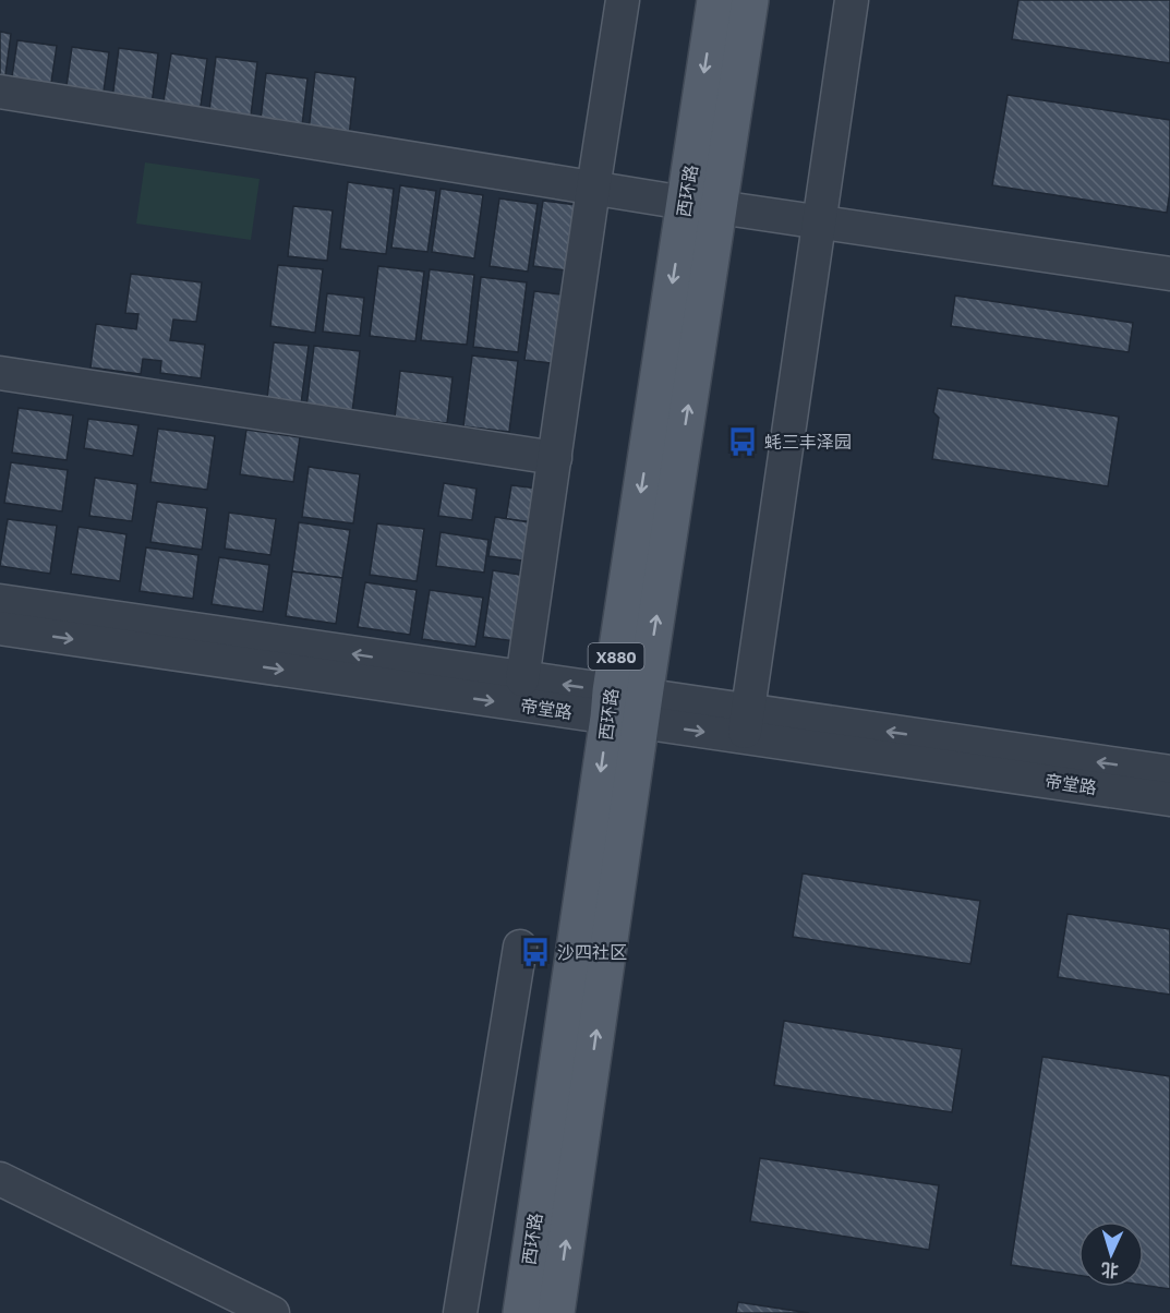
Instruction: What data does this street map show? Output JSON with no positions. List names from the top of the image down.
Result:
{
  "streets": {
    "main road": ["西环路", "X880"],
    "street": ["帝堂路"]
  },
  "crossings": [
    ["西环路", "帝堂路"]
  ],
  "places": {
    "bus stop": ["蚝三丰泽园", "沙四社区"]
  },
  "north": "bottom"
}
